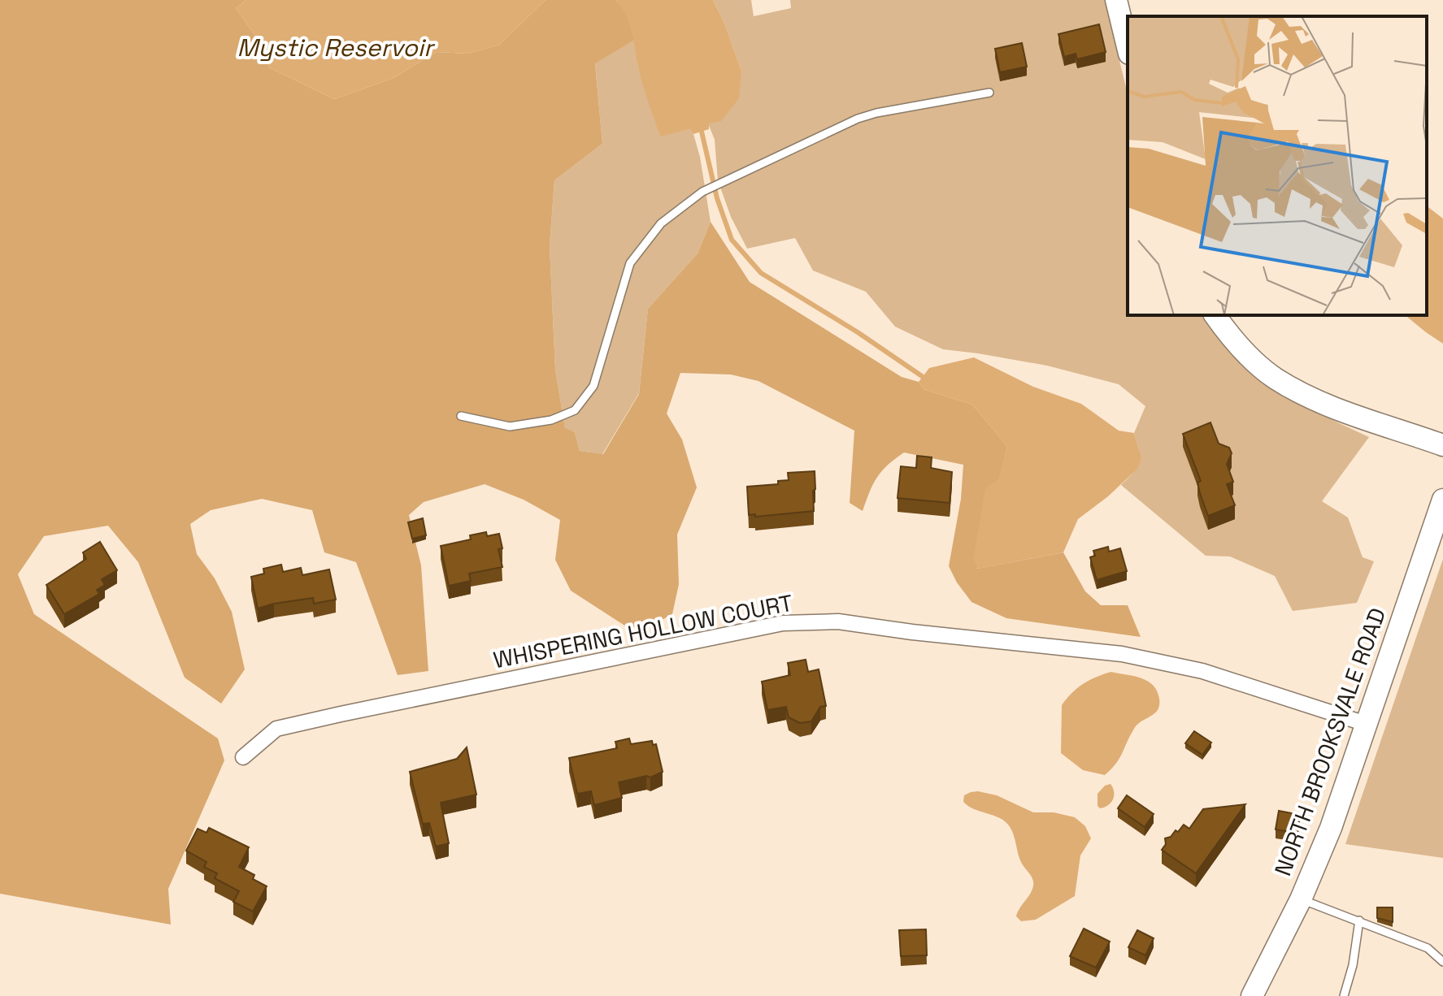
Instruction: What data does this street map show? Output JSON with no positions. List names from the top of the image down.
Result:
{
  "streets": {
    "main road": ["NORTH BROOKSVALE ROAD"],
    "street": ["WHISPERING HOLLOW COURT"]
  },
  "crossings": [
    ["WHISPERING HOLLOW COURT", "NORTH BROOKSVALE ROAD"]
  ],
  "water": ["Mystic Reservoir"]
}
